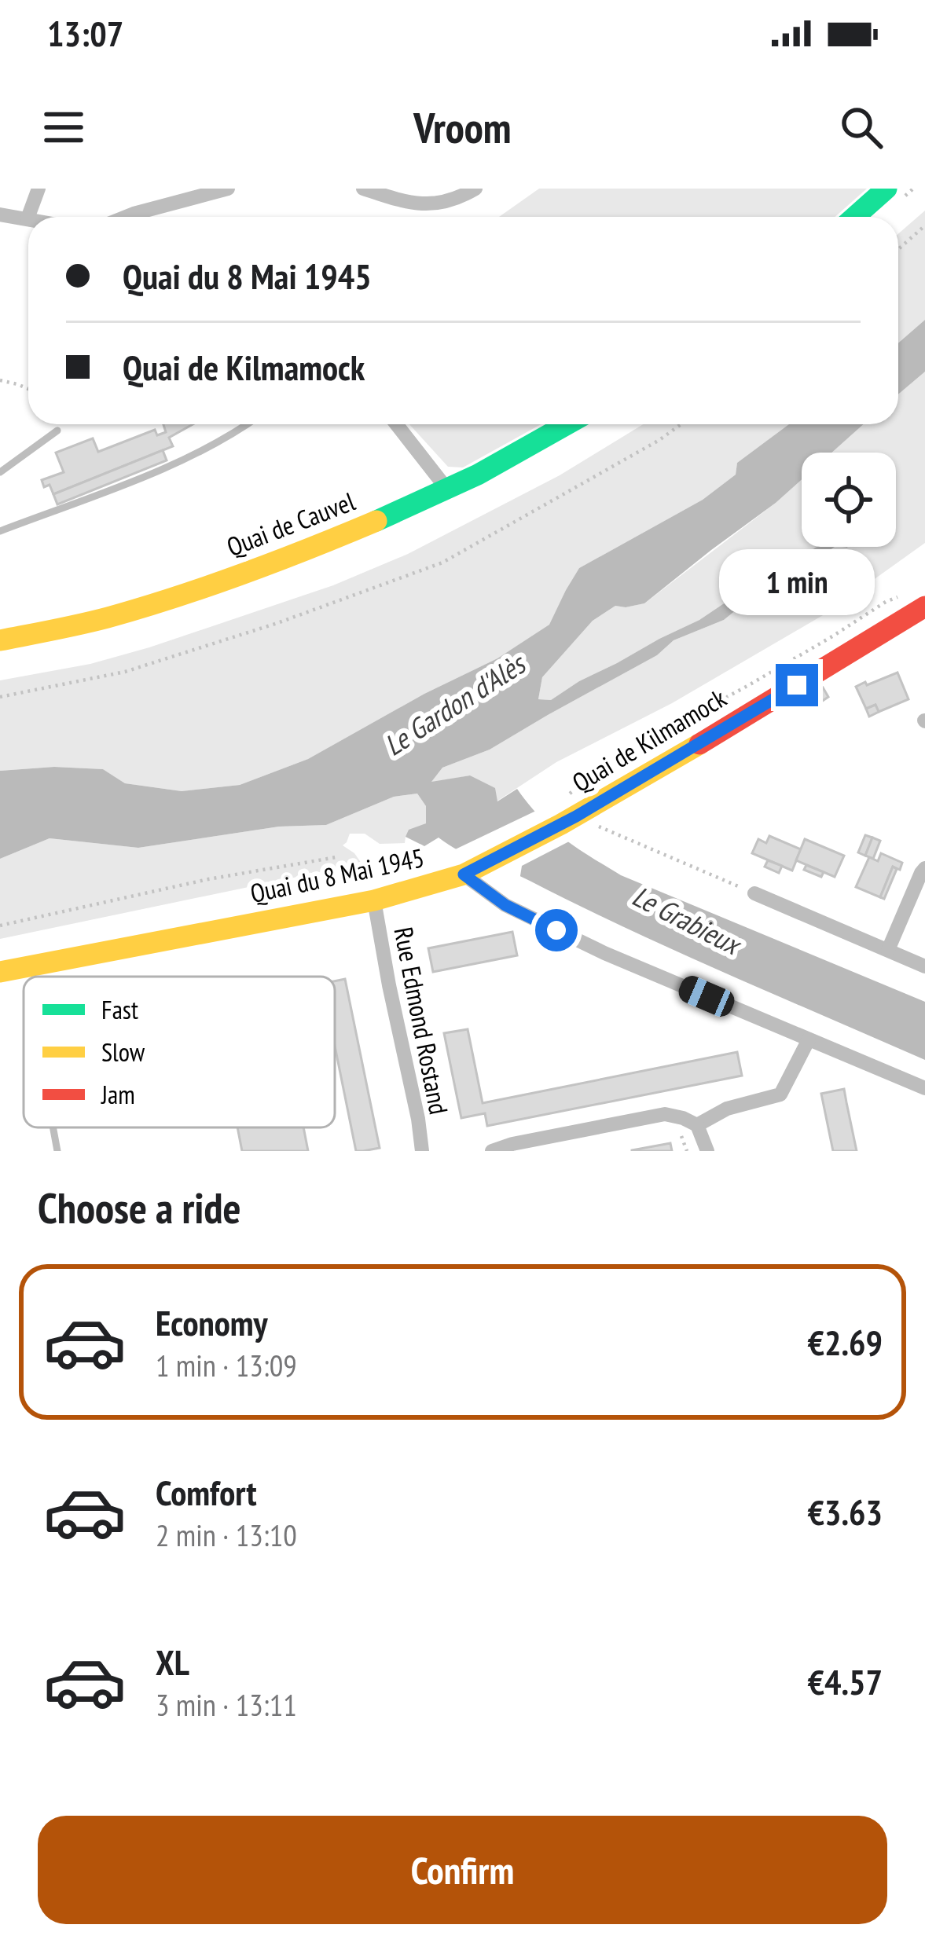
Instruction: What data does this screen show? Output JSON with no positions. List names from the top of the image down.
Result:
{
  "streets": {
    "main road": ["Quai de Cauvel", "Quai de Kilmamock", "Quai du 8 Mai 1945"],
    "street": ["Rue Edmond Rostand"]
  },
  "crossings": [
    ["Quai de Kilmamock", "Quai du 8 Mai 1945"],
    ["Quai du 8 Mai 1945", "Rue Edmond Rostand"]
  ],
  "water": ["Le Gardon d'Alès", "Le Grabieux"],
  "legend": ["Fast", "Slow", "Jam"],
  "page": {
    "status": "13:07",
    "header": "Vroom",
    "banner": ["Quai du 8 Mai 1945", "Quai de Kilmamock"],
    "bubble": "1 min",
    "heading": "Choose a ride",
    "list": [
      {
        "name": "Economy",
        "note": "1 min · 13:09",
        "value": "€2.69"
      },
      {
        "name": "Comfort",
        "note": "2 min · 13:10",
        "value": "€3.63"
      },
      {
        "name": "XL",
        "note": "3 min · 13:11",
        "value": "€4.57"
      }
    ],
    "buttons": "Confirm"
  }
}
